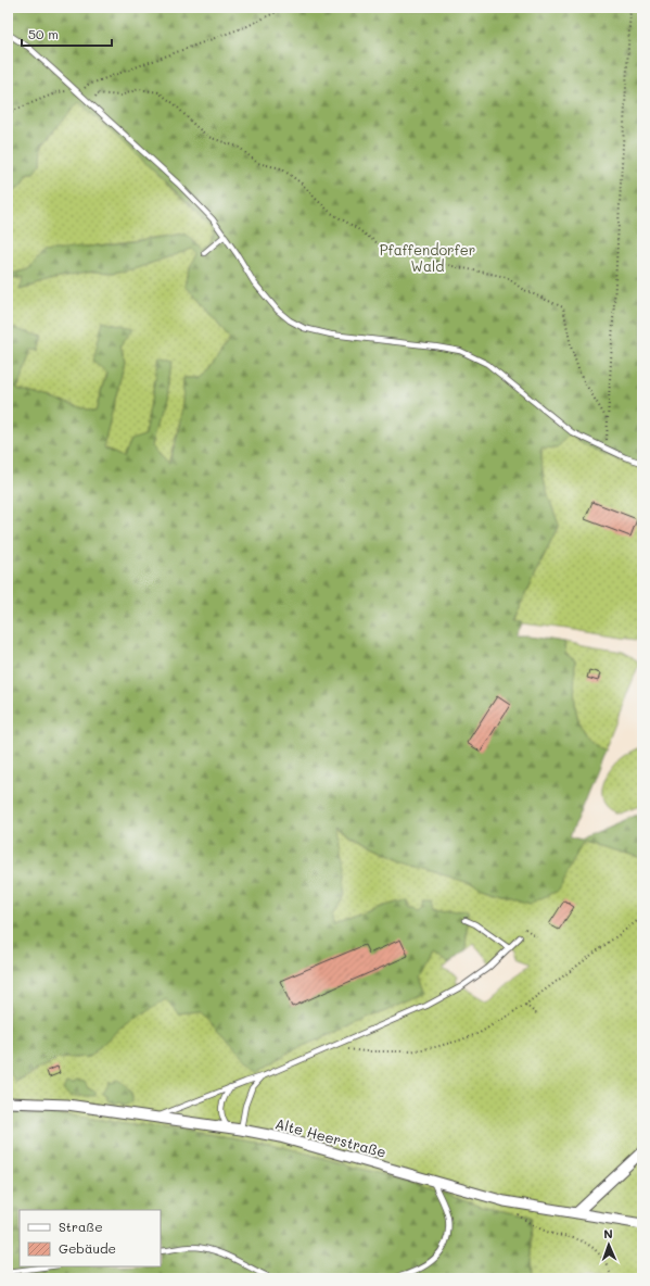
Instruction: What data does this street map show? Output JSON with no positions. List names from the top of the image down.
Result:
{
  "streets": {
    "street": ["Alte Heerstraße"]
  },
  "parks": ["Pfaffendorfer Wald"],
  "legend": ["Straße", "Gebäude"],
  "scale_bar": "50 m",
  "north": "top"
}
